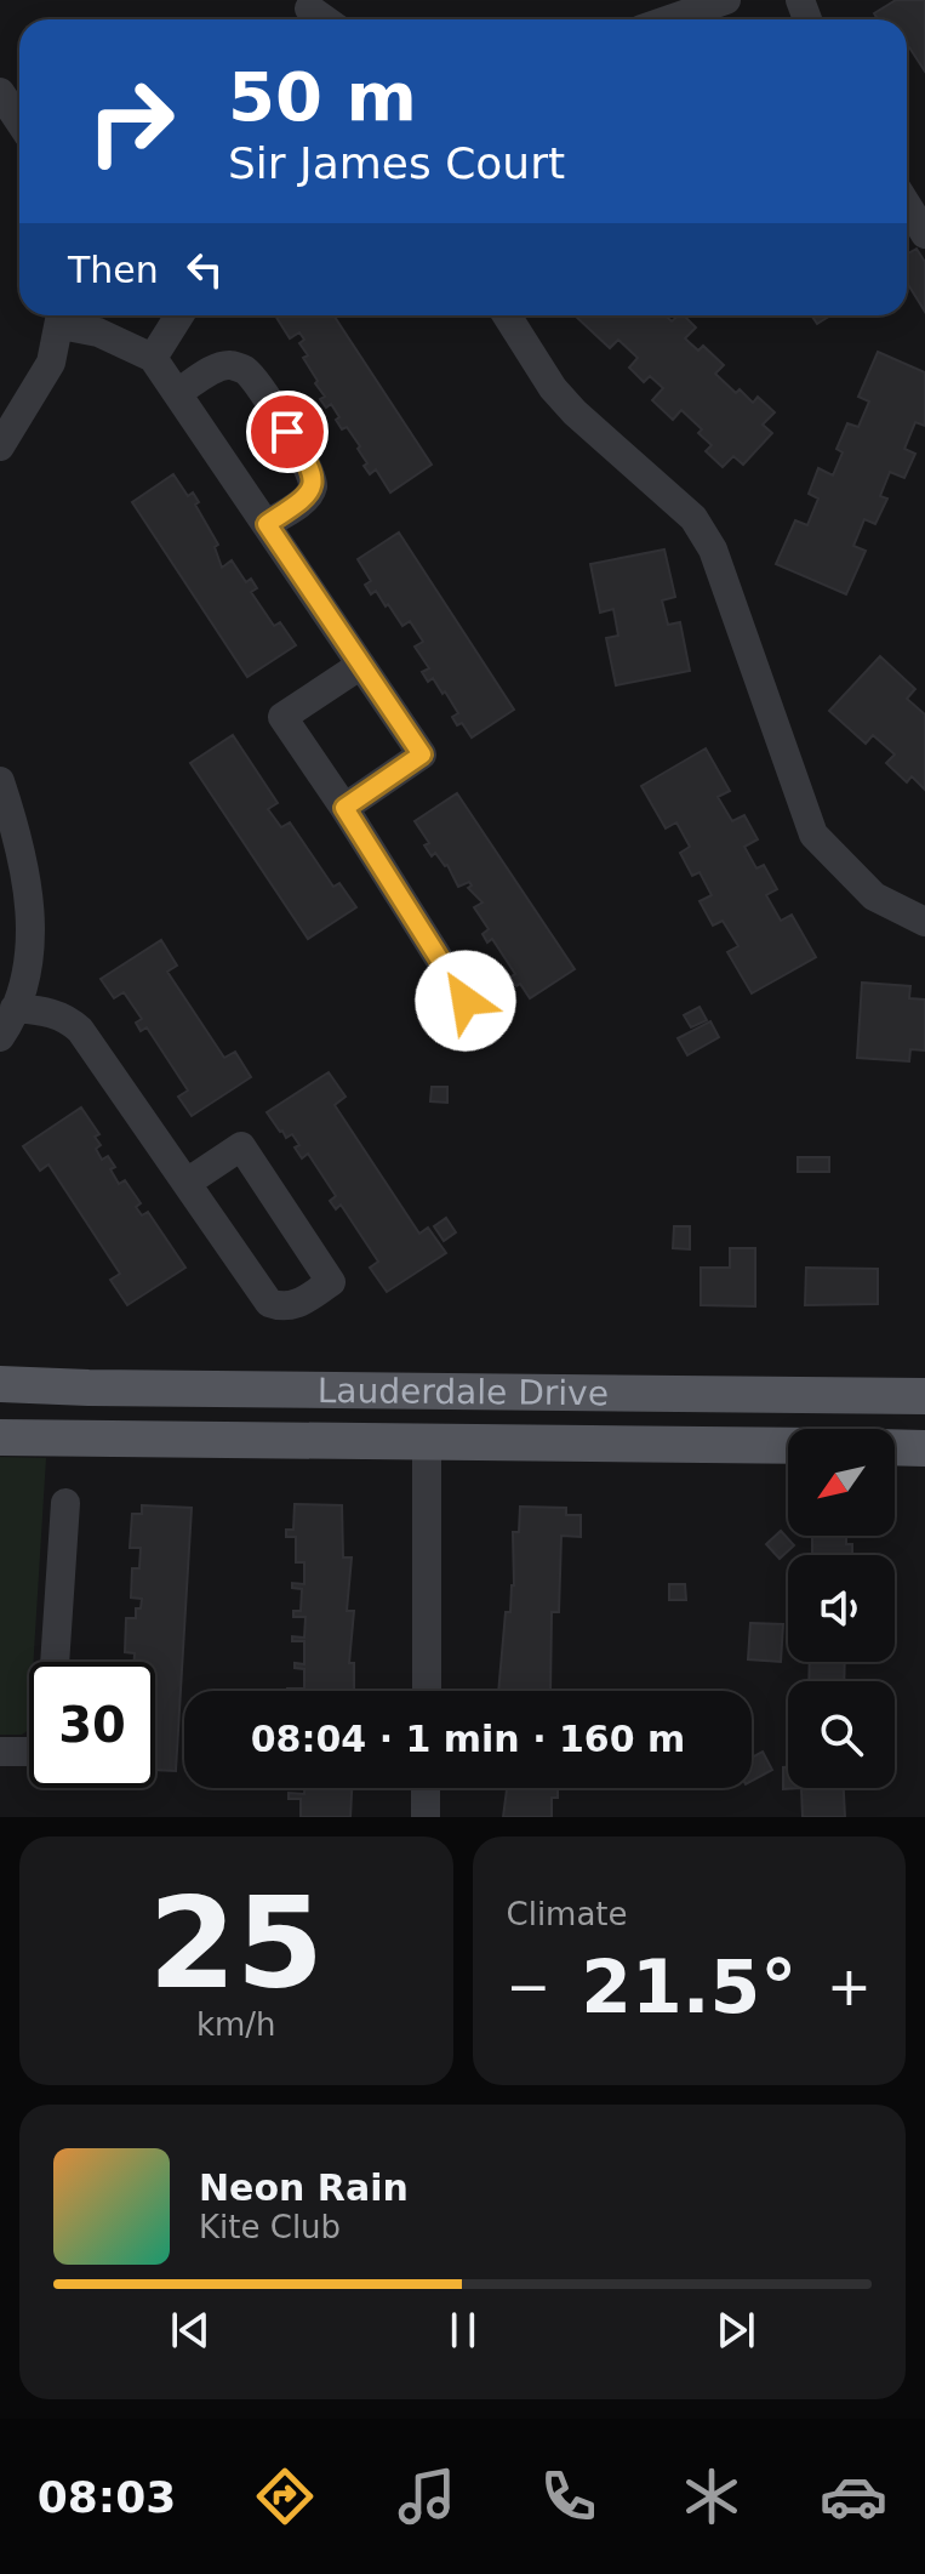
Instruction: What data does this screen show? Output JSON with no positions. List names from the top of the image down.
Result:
{
  "streets": {
    "main road": ["Lauderdale Drive"]
  },
  "north": "bottom left",
  "page": {
    "turn": ["50 m", "Sir James Court"],
    "then": "Then",
    "limit": "30",
    "trip": "08:04 · 1 min · 160 m",
    "tile": [
      ["25", "km/h"],
      "Climate"
    ],
    "heat": ["−", "21.5°", "+"],
    "song": ["Neon Rain", "Kite Club"],
    "tabs": "08:03"
  }
}
